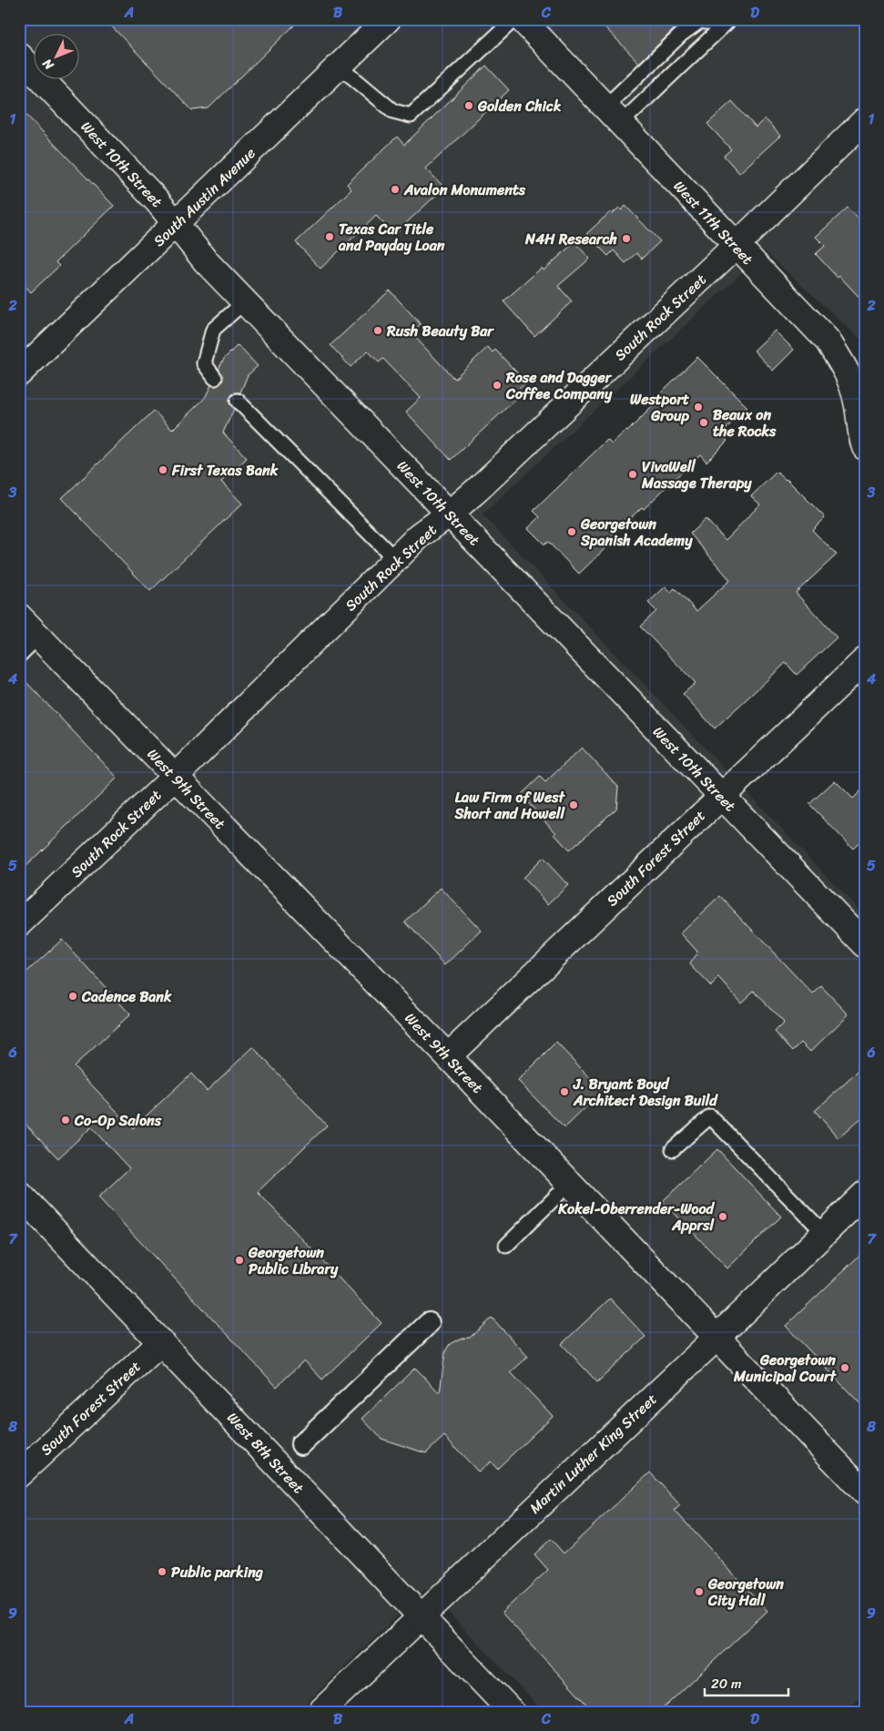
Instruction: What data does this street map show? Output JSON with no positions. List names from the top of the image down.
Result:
{
  "streets": {
    "street": [
      "West 10th Street",
      "South Austin Avenue",
      "West 11th Street",
      "South Rock Street",
      "West 9th Street",
      "South Forest Street",
      "West 8th Street",
      "Martin Luther King Street"
    ]
  },
  "crossings": [
    ["West 10th Street", "South Austin Avenue"],
    ["West 10th Street", "South Rock Street"],
    ["West 10th Street", "South Forest Street"],
    ["West 11th Street", "South Rock Street"],
    ["South Rock Street", "West 9th Street"],
    ["West 9th Street", "South Forest Street"],
    ["West 9th Street", "Martin Luther King Street"],
    ["South Forest Street", "West 8th Street"],
    ["West 8th Street", "Martin Luther King Street"]
  ],
  "places": [
    "Golden Chick",
    "Avalon Monuments",
    "Texas Car Title and Payday Loan",
    "N4H Research",
    "Rush Beauty Bar",
    "Rose and Dagger Coffee Company",
    "Westport Group",
    "Beaux on the Rocks",
    "First Texas Bank",
    "VivaWell Massage Therapy",
    "Georgetown Spanish Academy",
    "Law Firm of West Short and Howell",
    "Cadence Bank",
    "J. Bryant Boyd Architect Design Build",
    "Co-Op Salons",
    "Kokel-Oberrender-Wood Apprsl",
    "Georgetown Public Library",
    "Georgetown Municipal Court",
    "Public parking",
    "Georgetown City Hall"
  ],
  "scale_bar": "20 m",
  "north": "bottom left",
  "grid": {
    "columns": [
      "A",
      "B",
      "C",
      "D"
    ],
    "rows": [
      "1",
      "2",
      "3",
      "4",
      "5",
      "6",
      "7",
      "8",
      "9"
    ]
  }
}
